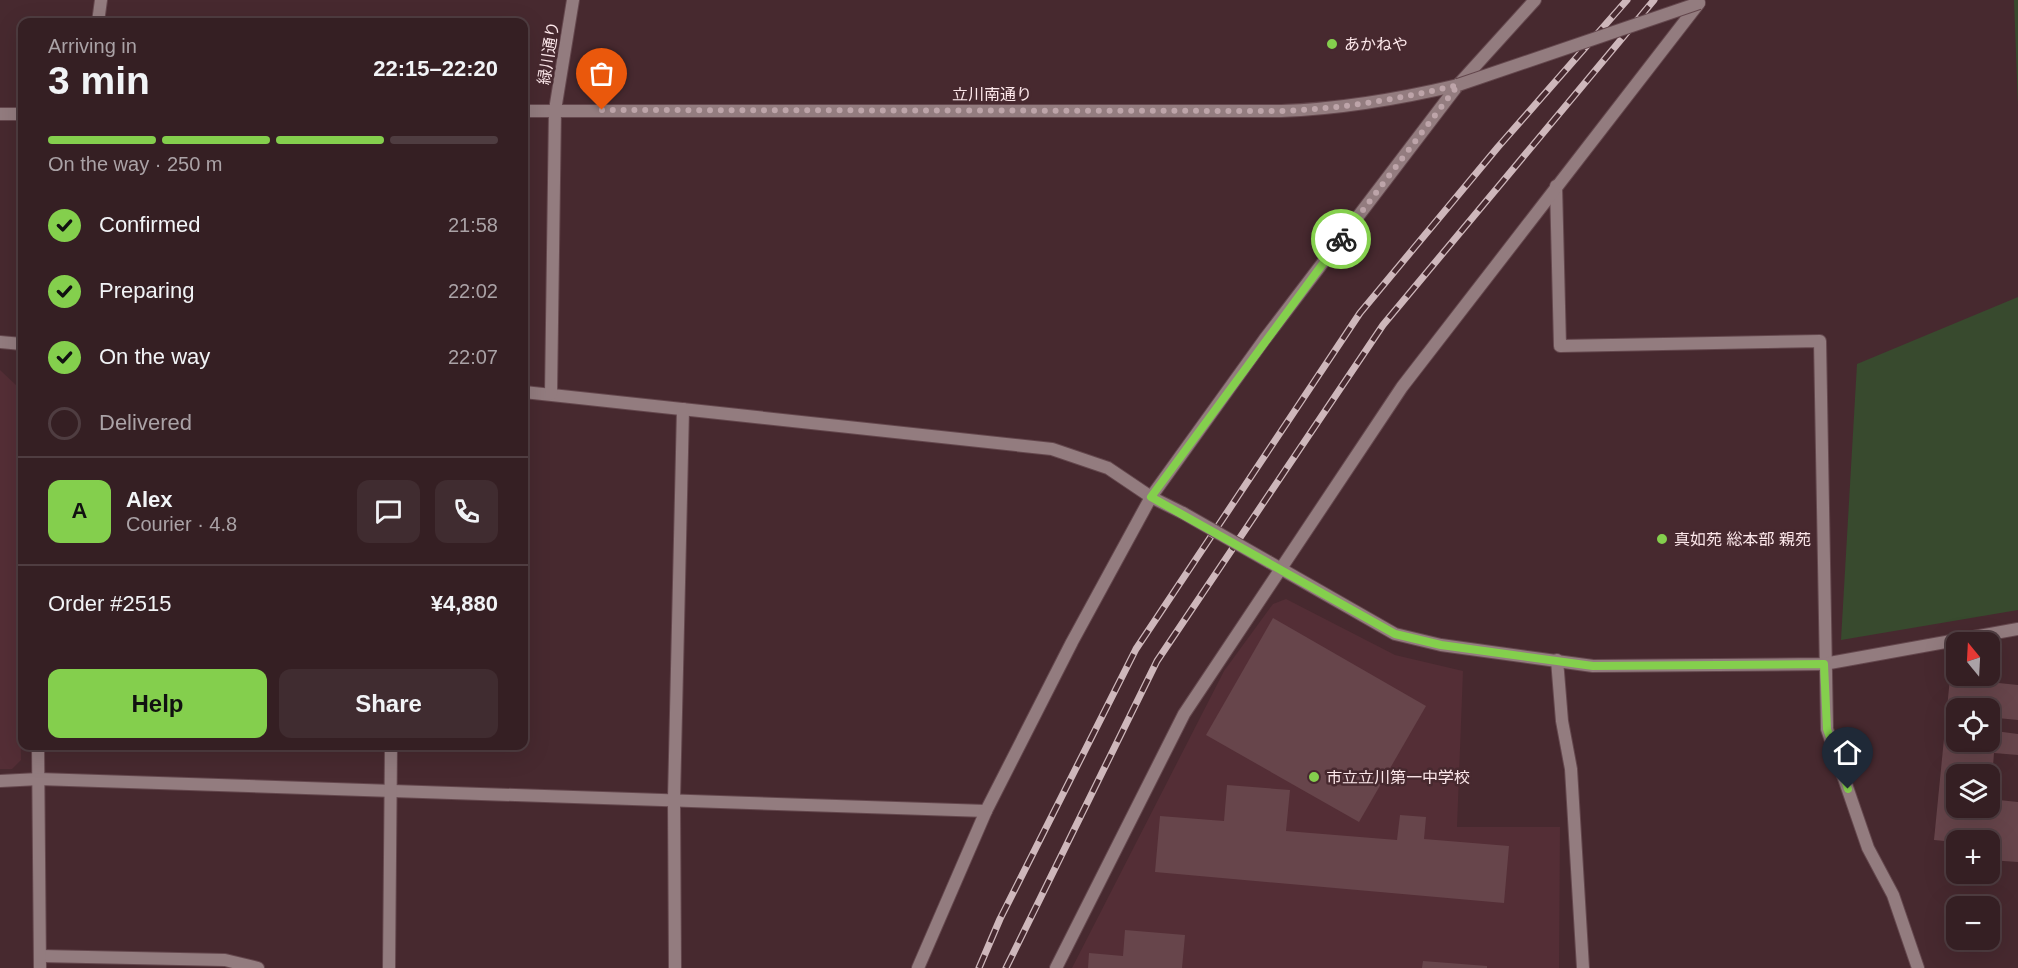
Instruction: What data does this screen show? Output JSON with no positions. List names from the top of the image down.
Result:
{
  "streets": {
    "street": ["緑川通り", "立川南通り"]
  },
  "crossings": [
    ["緑川通り", "立川南通り"]
  ],
  "places": ["あかねや", "真如苑 総本部 親苑", "市立立川第一中学校"],
  "north": "top",
  "page": {
    "heading": ["3 min", "Arriving in", "22:15–22:20"],
    "panel": [
      "Alex",
      "Courier · 4.8",
      "Order #2515",
      "¥4,880"
    ],
    "bar": "On the way · 250 m",
    "list": [
      ["Confirmed", "21:58"],
      ["Preparing", "22:02"],
      ["On the way", "22:07"],
      "Delivered"
    ],
    "round": "A",
    "map_buttons": ["+", "−"],
    "buttons": ["Help", "Share"]
  }
}
